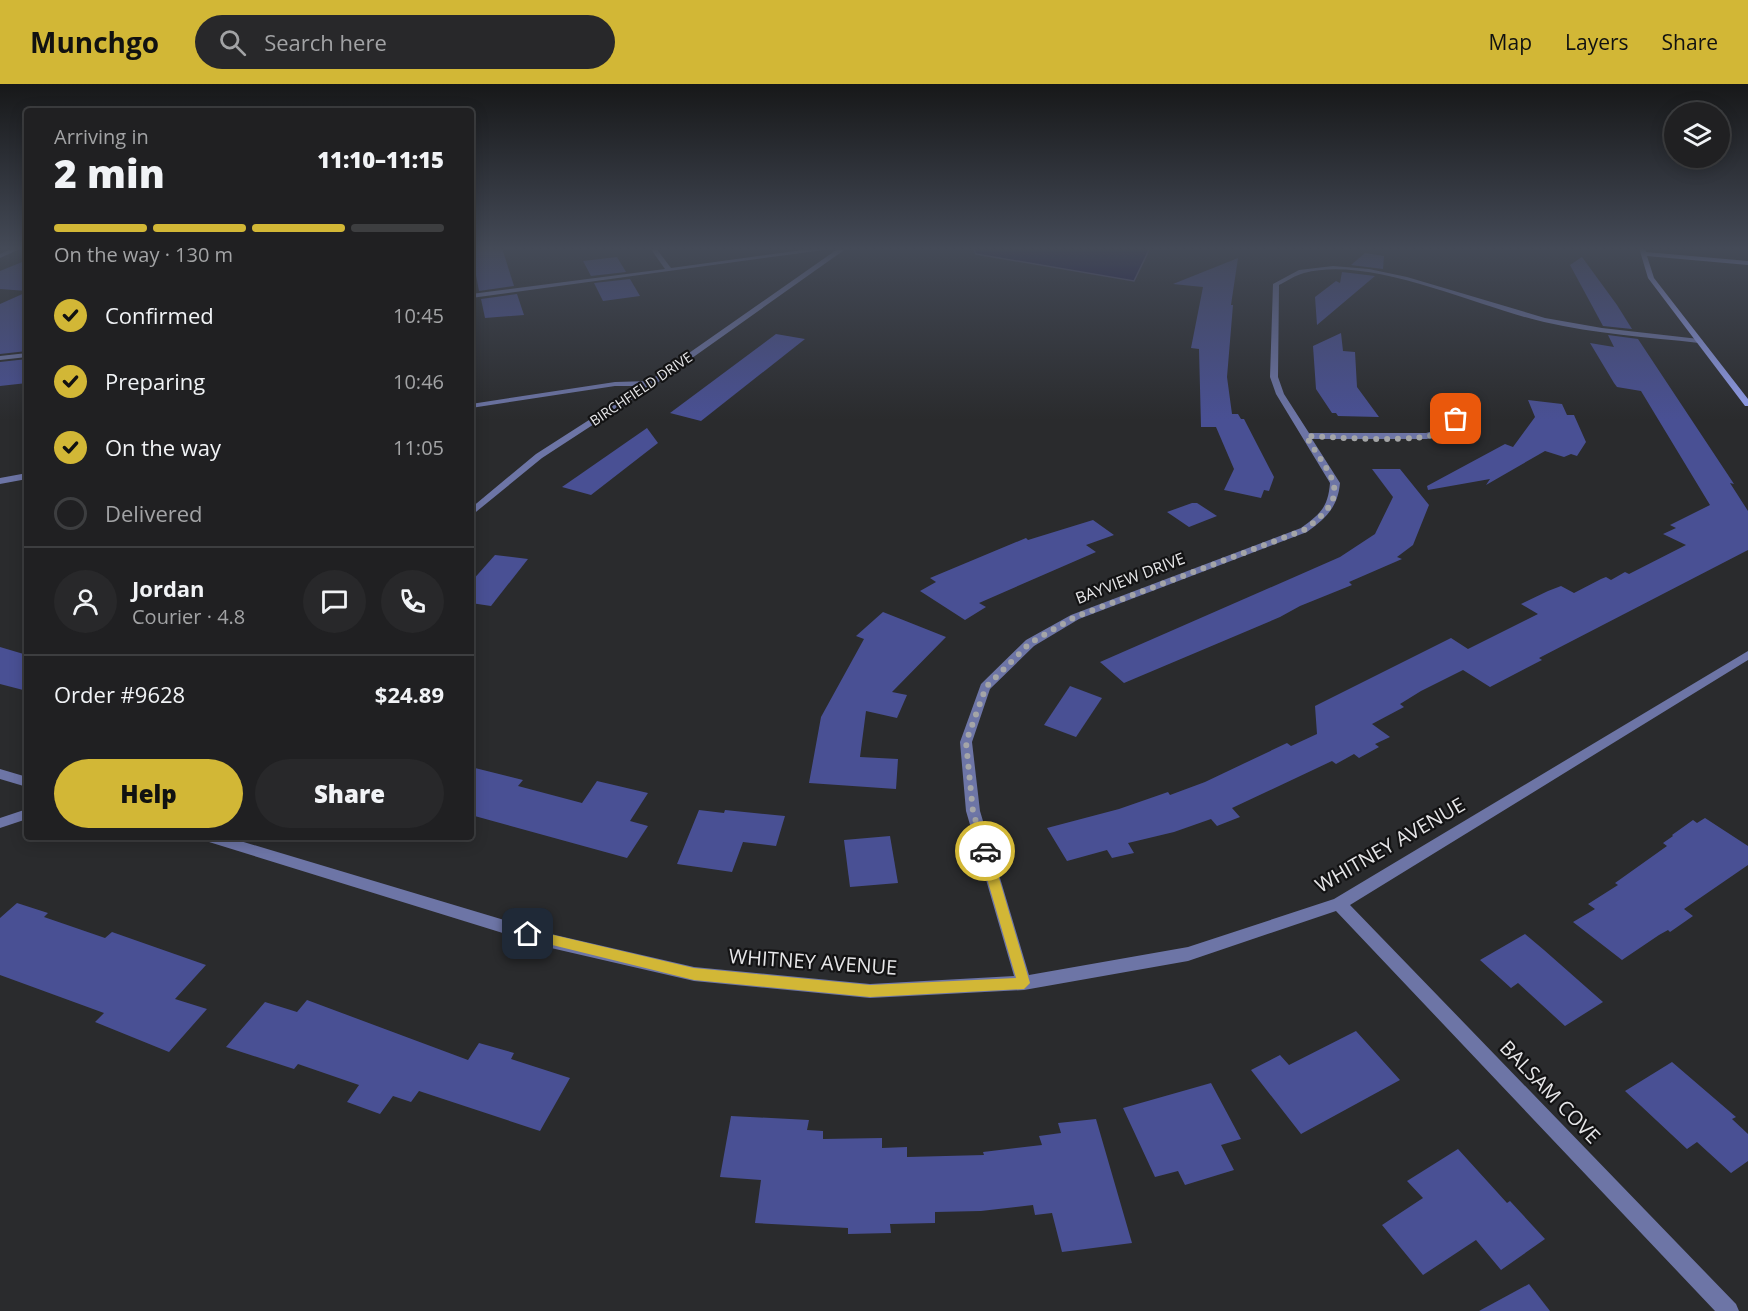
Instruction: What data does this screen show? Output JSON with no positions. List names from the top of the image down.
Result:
{
  "streets": {
    "street": [
      "BIRCHFIELD DRIVE",
      "BAYVIEW DRIVE",
      "WHITNEY AVENUE",
      "BALSAM COVE"
    ]
  },
  "crossings": [
    ["BAYVIEW DRIVE", "WHITNEY AVENUE"],
    ["WHITNEY AVENUE", "BALSAM COVE"]
  ],
  "page": {
    "header": "Munchgo",
    "search": "Search here",
    "nav": ["Map", "Layers", "Share"],
    "heading": ["2 min", "Arriving in", "11:10–11:15"],
    "panel": [
      "Jordan",
      "Courier · 4.8",
      "Order #9628",
      "$24.89"
    ],
    "bar": "On the way · 130 m",
    "list": [
      ["Confirmed", "10:45"],
      ["Preparing", "10:46"],
      ["On the way", "11:05"],
      "Delivered"
    ],
    "buttons": ["Help", "Share"]
  }
}
